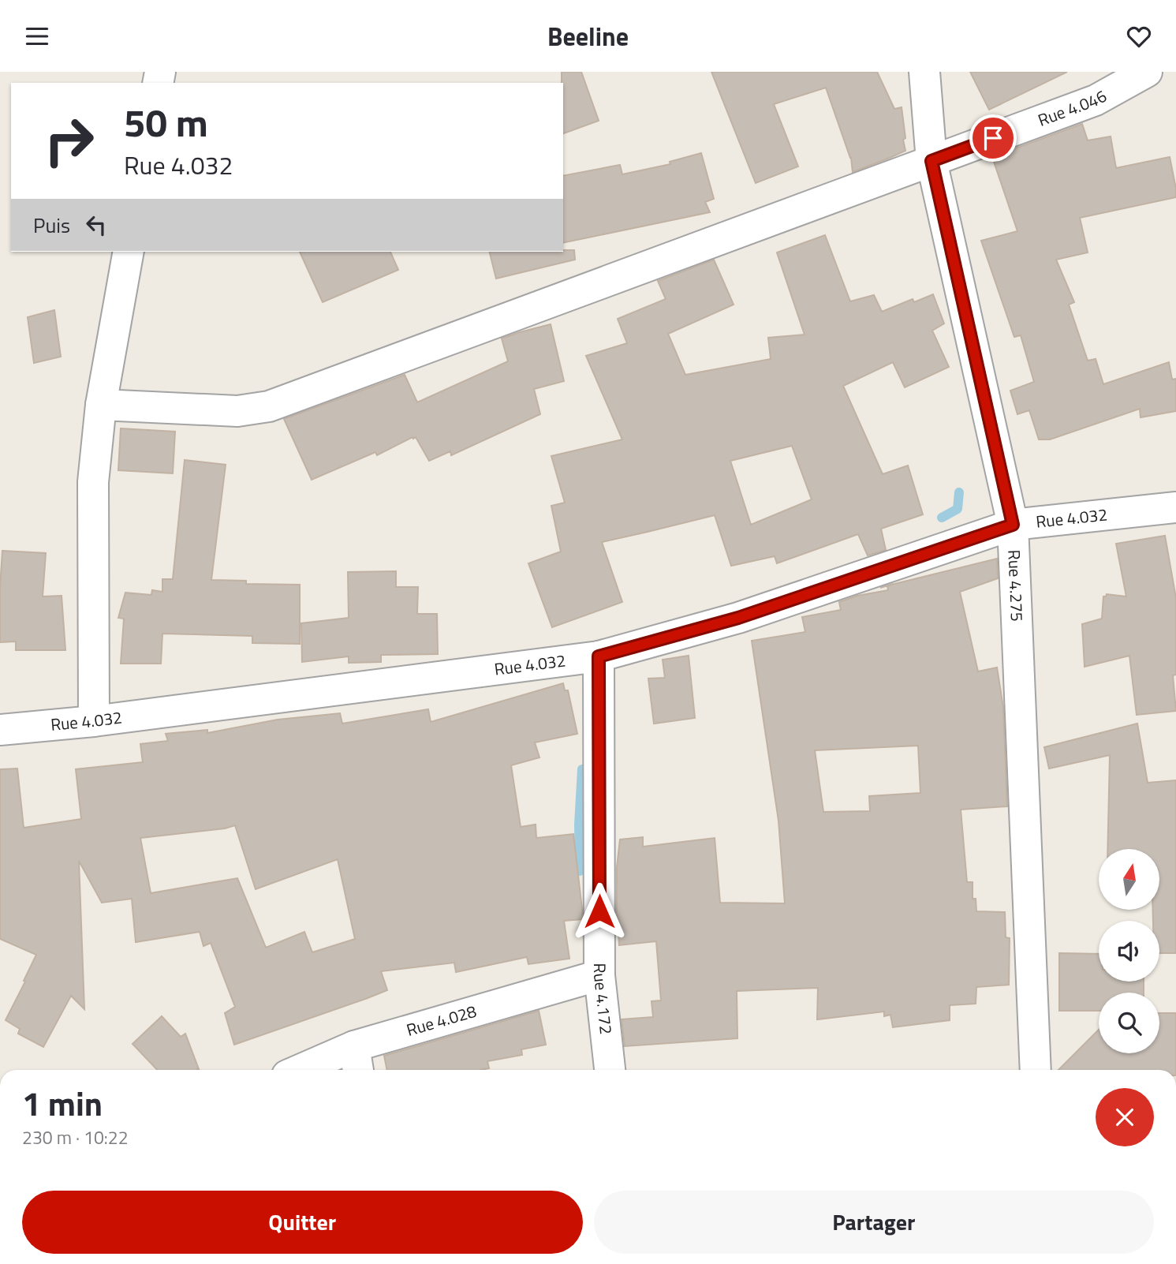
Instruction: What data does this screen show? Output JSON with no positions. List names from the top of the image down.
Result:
{
  "streets": {
    "street": [
      "Rue 4.046",
      "Rue 4.032",
      "Rue 4.275",
      "Rue 4.172",
      "Rue 4.028"
    ]
  },
  "crossings": [
    ["Rue 4.046", "Rue 4.275"],
    ["Rue 4.032", "Rue 4.275"],
    ["Rue 4.032", "Rue 4.172"],
    ["Rue 4.172", "Rue 4.028"]
  ],
  "north": "top",
  "page": {
    "header": "Beeline",
    "turn": ["50 m", "Rue 4.032"],
    "then": "Puis",
    "heading": ["1 min", "230 m · 10:22"],
    "buttons": ["Quitter", "Partager"]
  }
}
